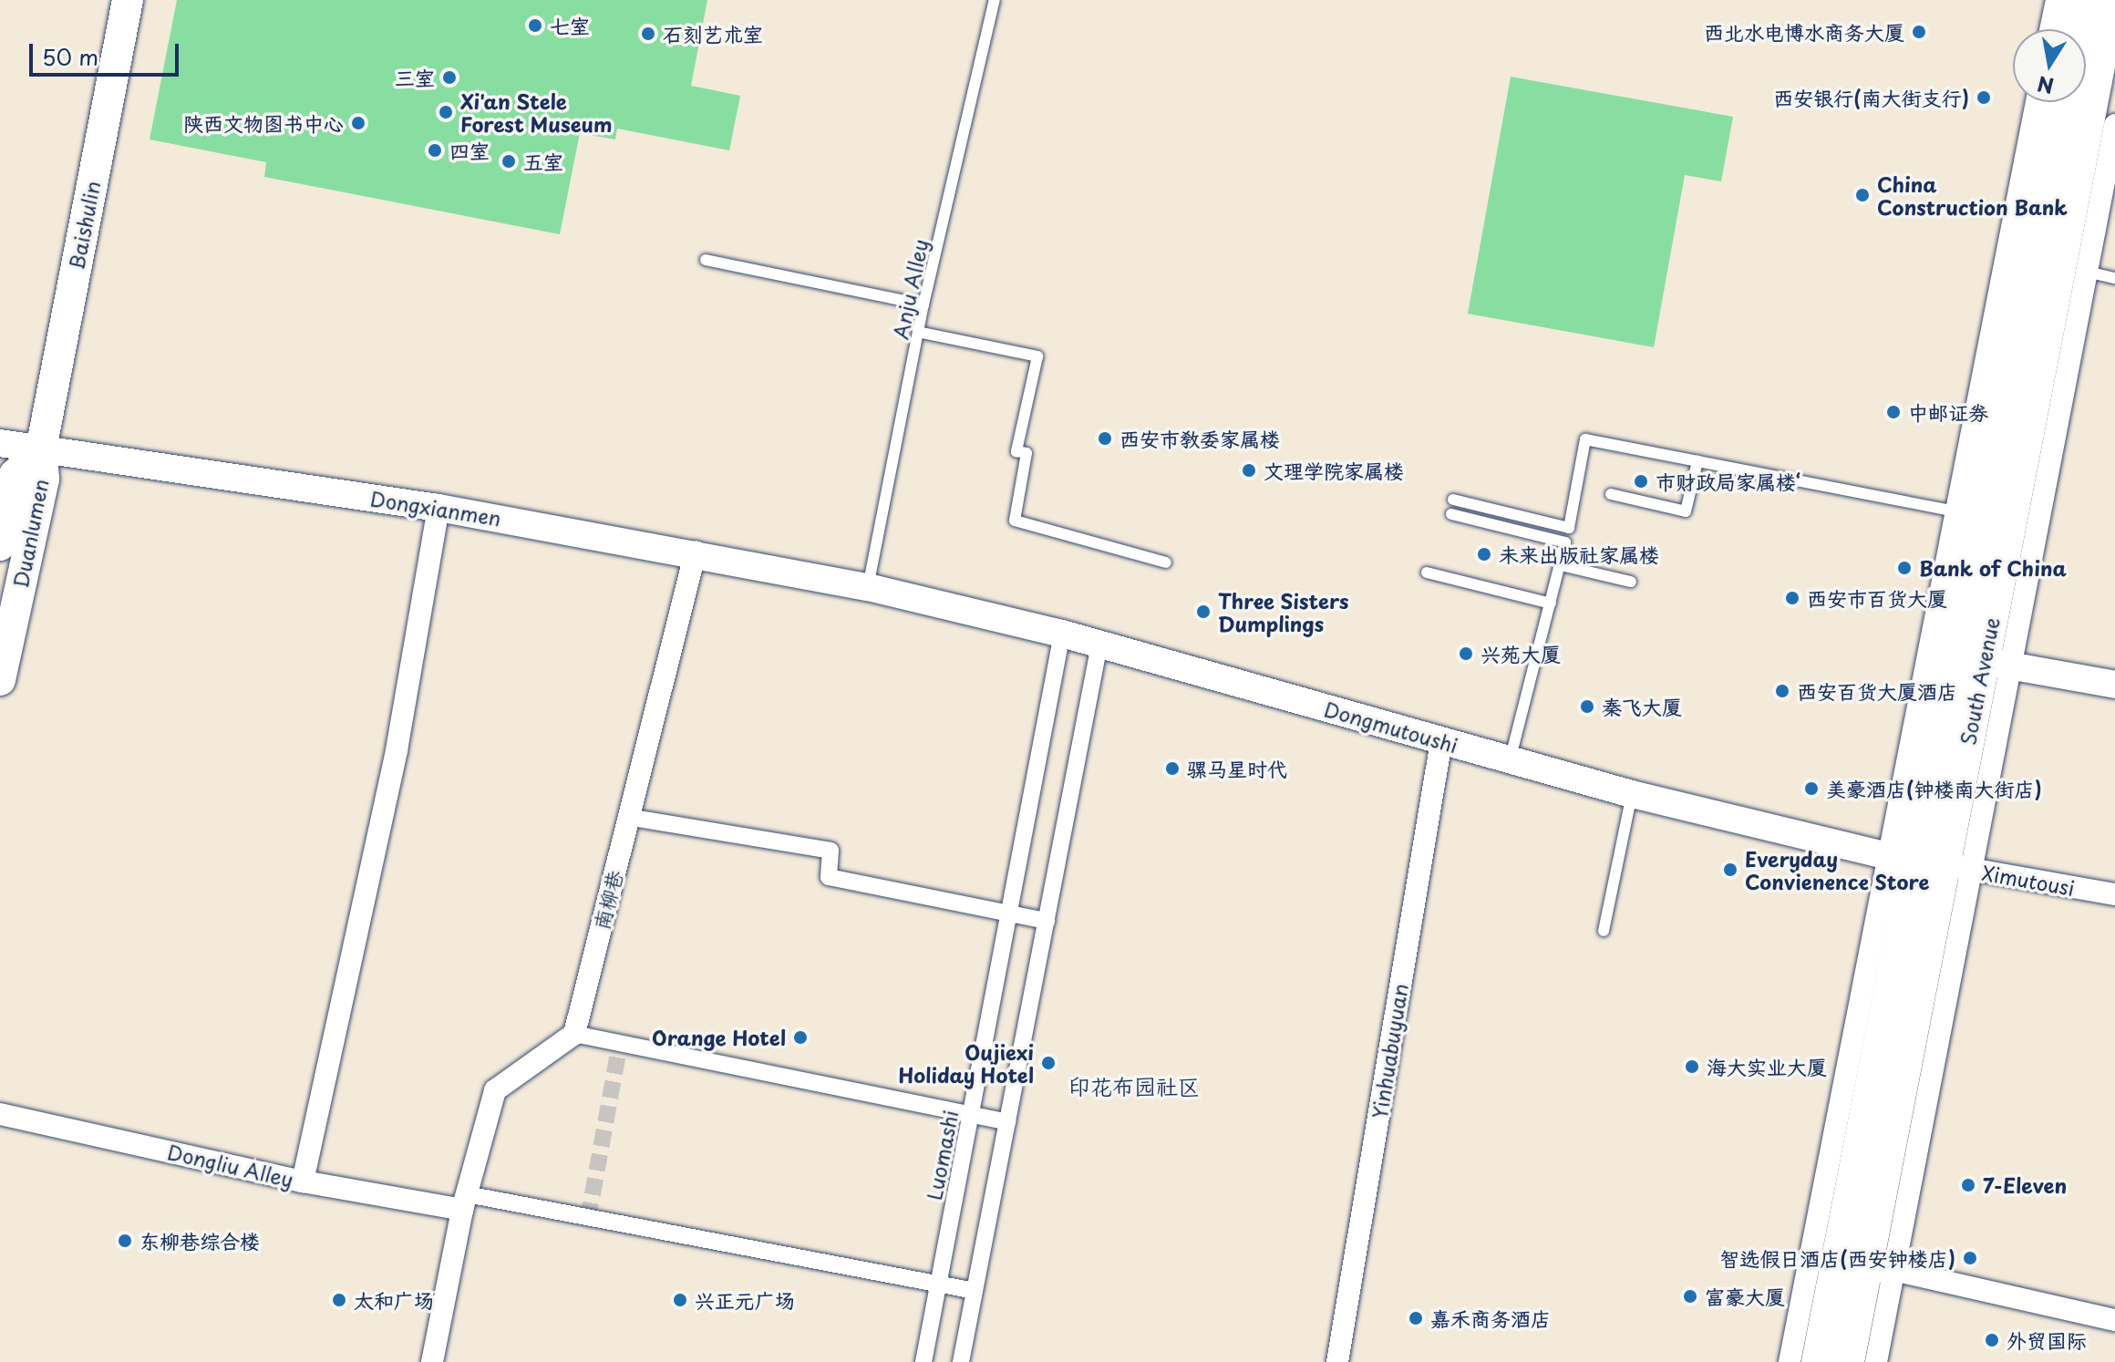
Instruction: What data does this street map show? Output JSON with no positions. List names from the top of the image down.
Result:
{
  "streets": {
    "main road": ["Baishulin", "Duanlumen", "South Avenue"],
    "street": [
      "Dongxianmen",
      "Dongmutoushi",
      "Ximutousi",
      "南柳巷",
      "Yinhuabuyuan",
      "Luomashi",
      "Dongliu Alley"
    ],
    "lane": ["Anju Alley"]
  },
  "crossings": [
    ["Baishulin", "Dongxianmen"],
    ["Baishulin", "Duanlumen"],
    ["Anju Alley", "Dongxianmen"],
    ["Anju Alley", "Dongmutoushi"],
    ["Dongxianmen", "Duanlumen"],
    ["Dongxianmen", "Dongmutoushi"],
    ["Dongxianmen", "南柳巷"],
    ["South Avenue", "Dongmutoushi"],
    ["South Avenue", "Ximutousi"],
    ["Dongmutoushi", "Ximutousi"],
    ["Dongmutoushi", "Yinhuabuyuan"],
    ["Dongmutoushi", "Luomashi"]
  ],
  "districts": ["印花布园社区"],
  "places": [
    "七室",
    "西北水电博水商务大厦",
    "石刻艺术室",
    "三室",
    "西安银行(南大街支行)",
    "Xi'an Stele Forest Museum",
    "陕西文物图书中心",
    "四室",
    "五室",
    "China Construction Bank",
    "中邮证券",
    "西安市教委家属楼",
    "文理学院家属楼",
    "市财政局家属楼‘",
    "未来出版社家属楼",
    "Bank of China",
    "西安市百货大厦",
    "Three Sisters Dumplings",
    "兴苑大厦",
    "西安百货大厦酒店",
    "秦飞大厦",
    "骡马星时代",
    "美豪酒店(钟楼南大街店)",
    "Everyday Convienence Store",
    "Orange Hotel",
    "Oujiexi Holiday Hotel",
    "海大实业大厦",
    "7-Eleven",
    "东柳巷综合楼",
    "智选假日酒店(西安钟楼店)",
    "富豪大厦",
    "太和广场",
    "兴正元广场",
    "嘉禾商务酒店",
    "外贸国际"
  ],
  "scale_bar": "50 m",
  "north": "bottom"
}
